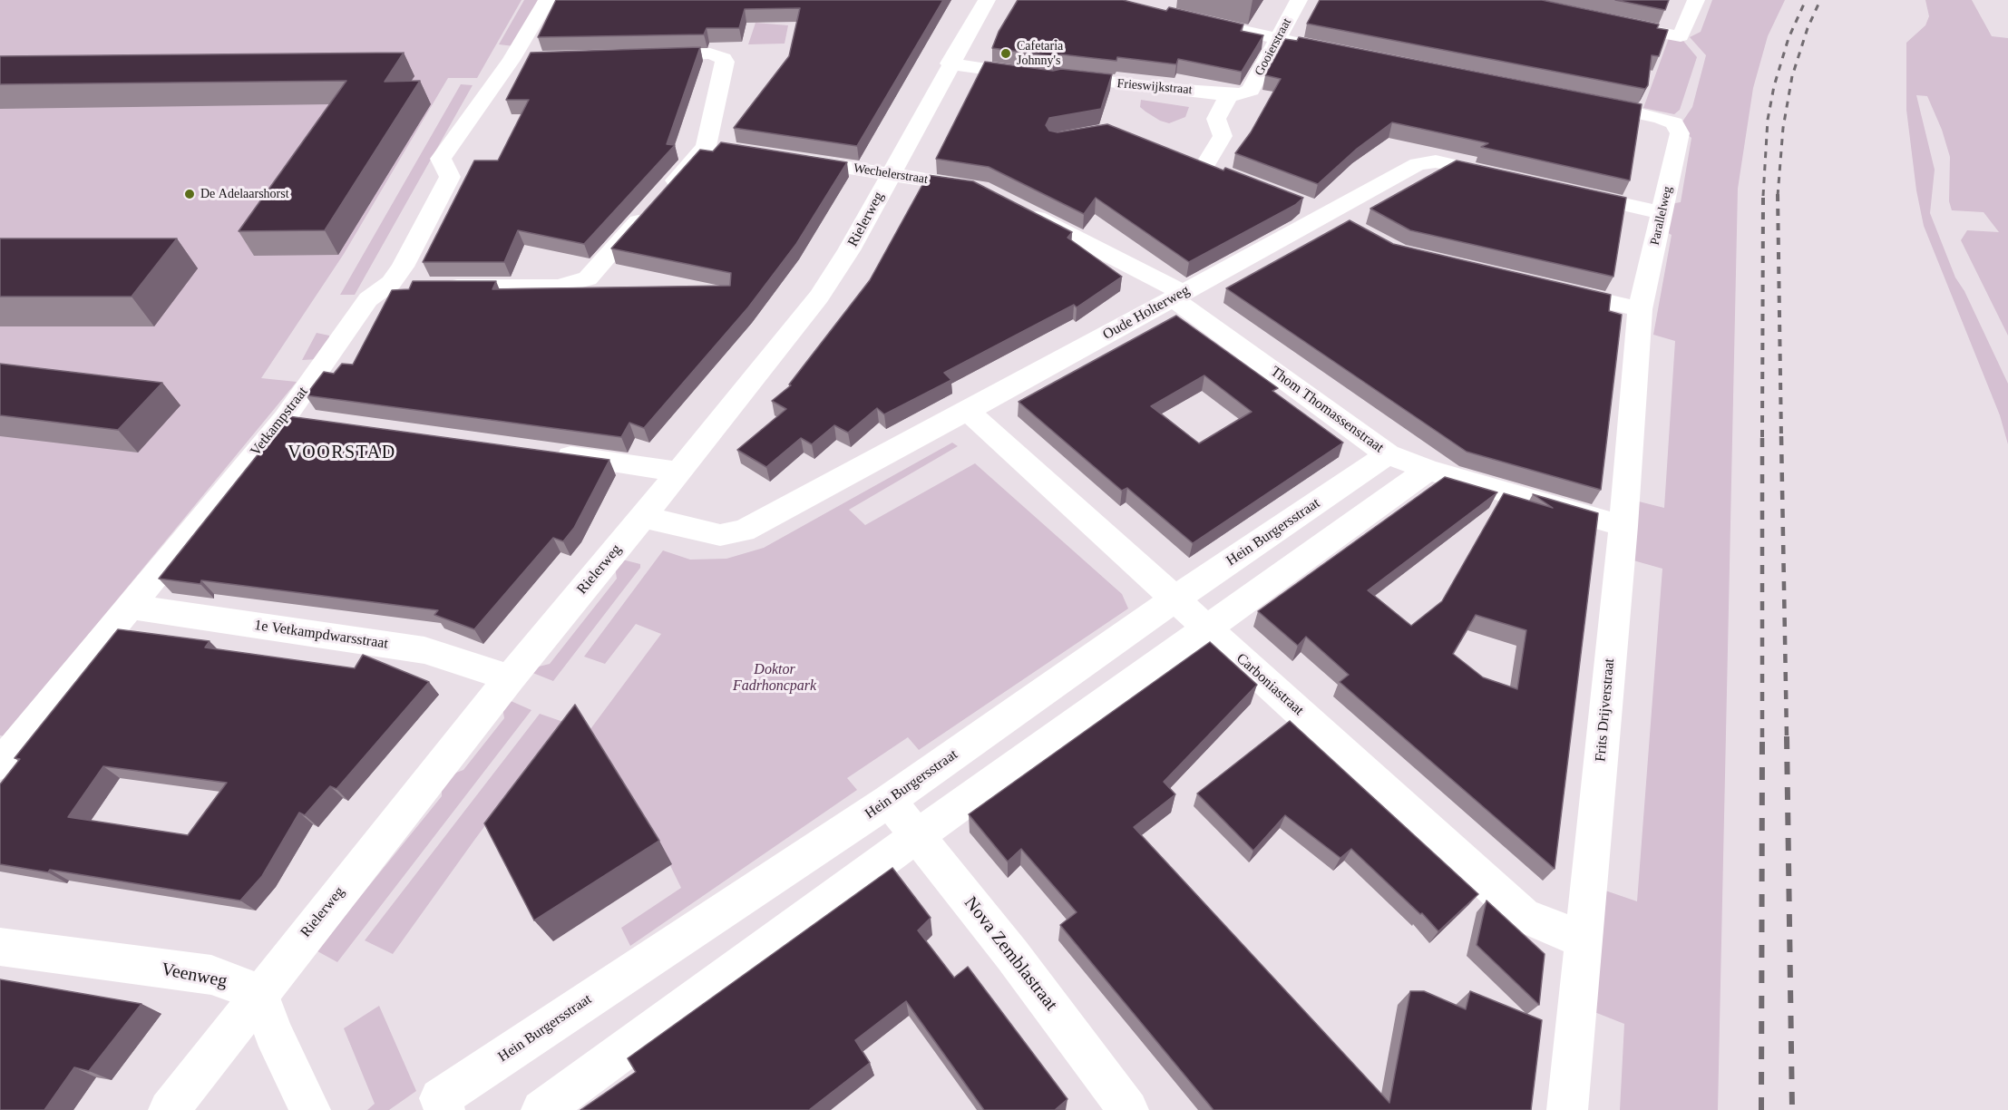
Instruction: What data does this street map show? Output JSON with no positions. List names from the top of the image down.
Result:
{
  "streets": {
    "street": [
      "Gooierstraat",
      "Frieswijkstraat",
      "Wechelerstraat",
      "Parallelweg",
      "Rielerweg",
      "Oude Holterweg",
      "Thom Thomassenstraat",
      "Vetkampstraat",
      "Hein Burgersstraat",
      "1e Vetkampdwarsstraat",
      "Carboniastraat",
      "Frits Drijverstraat",
      "Nova Zemblastraat",
      "Veenweg"
    ]
  },
  "crossings": [
    ["Gooierstraat", "Frieswijkstraat"],
    ["Frieswijkstraat", "Rielerweg"],
    ["Wechelerstraat", "Rielerweg"],
    ["Parallelweg", "Frits Drijverstraat"],
    ["Rielerweg", "Oude Holterweg"],
    ["Rielerweg", "1e Vetkampdwarsstraat"],
    ["Rielerweg", "Veenweg"],
    ["Oude Holterweg", "Thom Thomassenstraat"],
    ["Oude Holterweg", "Carboniastraat"],
    ["Thom Thomassenstraat", "Hein Burgersstraat"],
    ["Thom Thomassenstraat", "Frits Drijverstraat"],
    ["Vetkampstraat", "1e Vetkampdwarsstraat"],
    ["Hein Burgersstraat", "Carboniastraat"],
    ["Hein Burgersstraat", "Nova Zemblastraat"],
    ["Carboniastraat", "Frits Drijverstraat"]
  ],
  "districts": ["VOORSTAD"],
  "parks": ["Doktor Fadrhoncpark"],
  "places": ["Cafetaria Johnny's", "De Adelaarshorst"]
}
